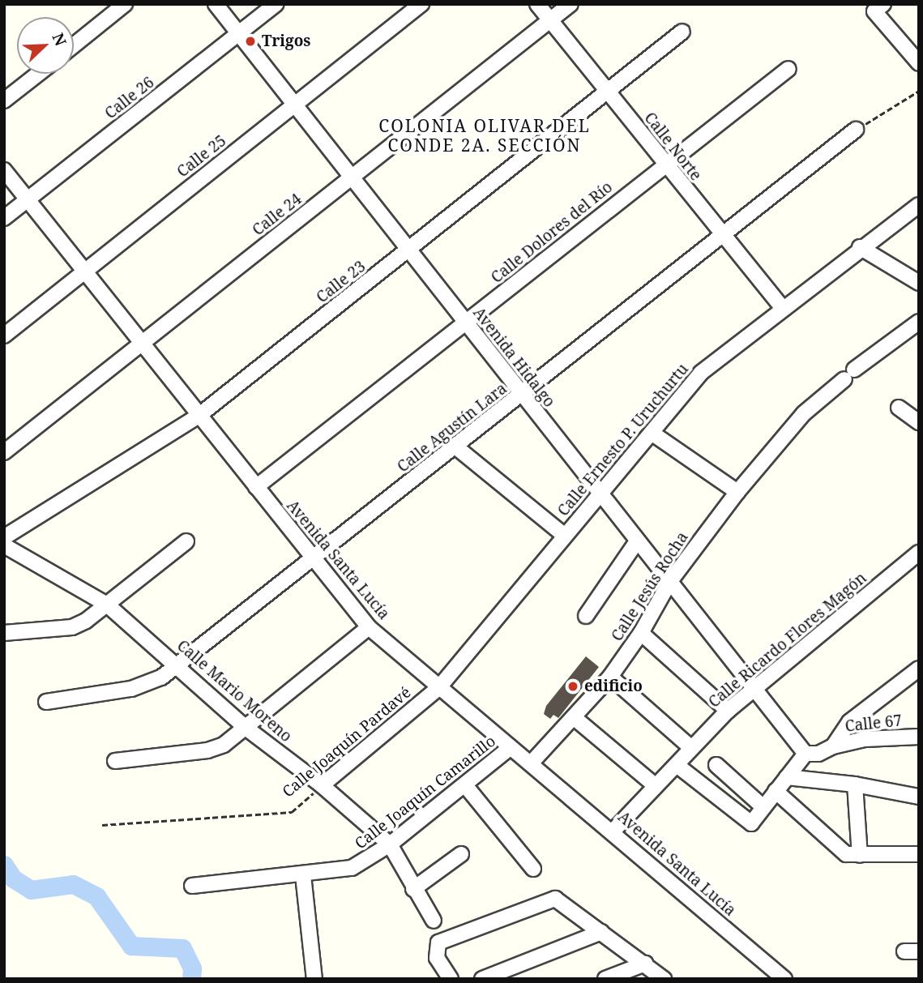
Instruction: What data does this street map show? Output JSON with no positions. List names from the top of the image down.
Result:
{
  "streets": {
    "street": [
      "Calle 26",
      "Calle Norte",
      "Calle 25",
      "Calle 24",
      "Calle Dolores del Río",
      "Calle 23",
      "Avenida Hidalgo",
      "Calle Agustín Lara",
      "Calle Ernesto P. Uruchurtu",
      "Avenida Santa Lucía",
      "Calle Jesús Rocha",
      "Calle Ricardo Flores Magón",
      "Calle Mario Moreno",
      "Calle 67",
      "Calle Joaquín Pardavé",
      "Calle Joaquín Camarillo"
    ]
  },
  "crossings": [
    ["Calle 26", "Avenida Hidalgo"],
    ["Calle 26", "Avenida Santa Lucía"],
    ["Calle Norte", "Calle 24"],
    ["Calle Norte", "Calle Dolores del Río"],
    ["Calle Norte", "Calle 23"],
    ["Calle Norte", "Calle Agustín Lara"],
    ["Calle Norte", "Calle Ernesto P. Uruchurtu"],
    ["Calle 25", "Avenida Hidalgo"],
    ["Calle 25", "Avenida Santa Lucía"],
    ["Calle 24", "Avenida Hidalgo"],
    ["Calle 24", "Avenida Santa Lucía"],
    ["Calle Dolores del Río", "Avenida Hidalgo"],
    ["Calle Dolores del Río", "Avenida Santa Lucía"],
    ["Calle 23", "Avenida Hidalgo"],
    ["Calle 23", "Avenida Santa Lucía"],
    ["Avenida Hidalgo", "Calle Agustín Lara"],
    ["Avenida Hidalgo", "Calle Ernesto P. Uruchurtu"],
    ["Avenida Hidalgo", "Calle Jesús Rocha"],
    ["Avenida Hidalgo", "Calle Ricardo Flores Magón"],
    ["Avenida Hidalgo", "Calle 67"],
    ["Calle Agustín Lara", "Avenida Santa Lucía"],
    ["Calle Agustín Lara", "Calle Mario Moreno"],
    ["Calle Ernesto P. Uruchurtu", "Avenida Santa Lucía"],
    ["Calle Ernesto P. Uruchurtu", "Calle Joaquín Pardavé"],
    ["Avenida Santa Lucía", "Calle Jesús Rocha"],
    ["Avenida Santa Lucía", "Calle Ricardo Flores Magón"],
    ["Avenida Santa Lucía", "Calle Joaquín Pardavé"],
    ["Avenida Santa Lucía", "Calle Joaquín Camarillo"],
    ["Calle Mario Moreno", "Calle Joaquín Pardavé"],
    ["Calle Mario Moreno", "Calle Joaquín Camarillo"]
  ],
  "districts": ["COLONIA OLIVAR DEL CONDE 2A. SECCIÓN"],
  "places": ["Trigos", "edificio"],
  "north": "top right"
}
